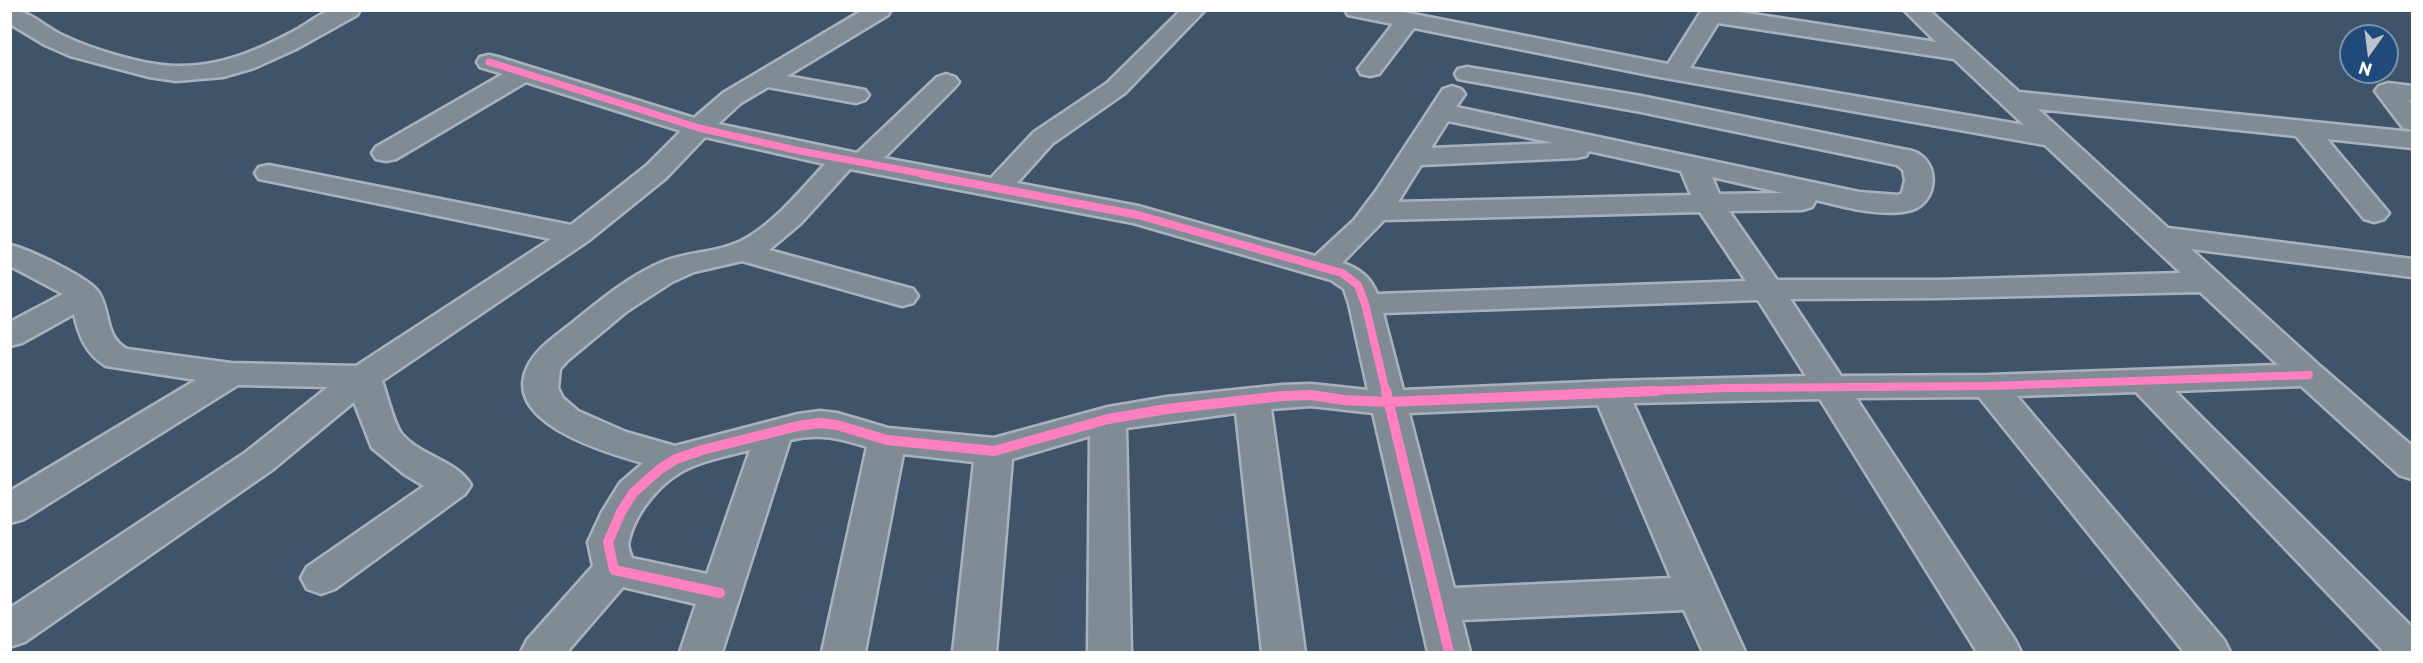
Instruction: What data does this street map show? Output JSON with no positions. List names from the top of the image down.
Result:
{
  "north": "bottom"
}
